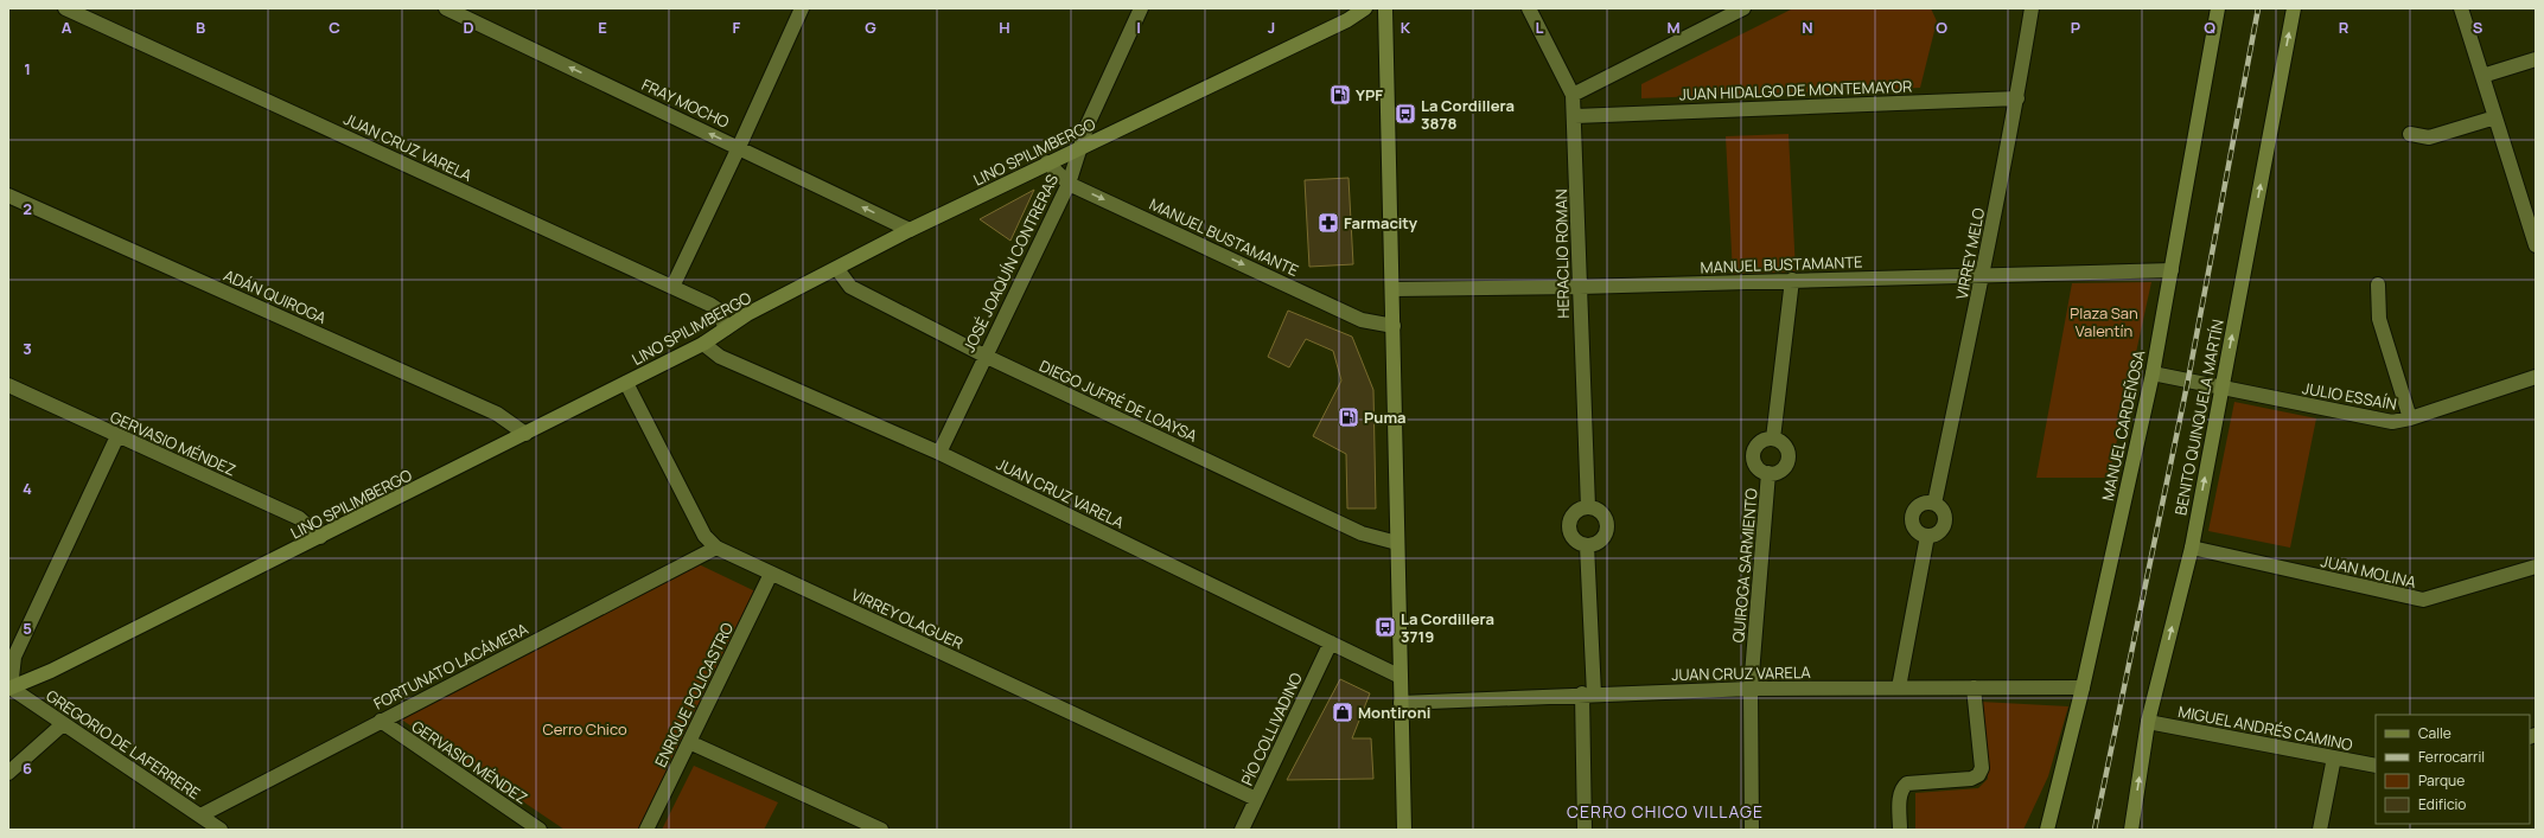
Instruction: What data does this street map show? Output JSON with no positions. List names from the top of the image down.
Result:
{
  "streets": {
    "main road": ["LINO SPILIMBERGO", "BENITO QUINQUELA MARTÍN", "MANUEL CARDEÑOSA"],
    "street": [
      "JUAN HIDALGO DE MONTEMAYOR",
      "FRAY MOCHO",
      "JUAN CRUZ VARELA",
      "MANUEL BUSTAMANTE",
      "HERACLIO ROMAN",
      "VIRREY MELO",
      "JOSÉ JOAQUÍN CONTRERAS",
      "ADÁN QUIROGA",
      "JULIO ESSAÍN",
      "DIEGO JUFRÉ DE LOAYSA",
      "GERVASIO MÉNDEZ",
      "QUIROGA SARMIENTO",
      "JUAN MOLINA",
      "VIRREY OLAGUER",
      "FORTUNATO LACÁMERA",
      "ENRIQUE POLICASTRO",
      "MIGUEL ANDRÉS CAMINO",
      "PÍO COLLIVADINO",
      "GREGORIO DE LAFERRERE"
    ]
  },
  "crossings": [
    ["JUAN HIDALGO DE MONTEMAYOR", "HERACLIO ROMAN"],
    ["JUAN HIDALGO DE MONTEMAYOR", "VIRREY MELO"],
    ["FRAY MOCHO", "LINO SPILIMBERGO"],
    ["JUAN CRUZ VARELA", "LINO SPILIMBERGO"],
    ["JUAN CRUZ VARELA", "JOSÉ JOAQUÍN CONTRERAS"],
    ["JUAN CRUZ VARELA", "MANUEL CARDEÑOSA"],
    ["JUAN CRUZ VARELA", "QUIROGA SARMIENTO"],
    ["JUAN CRUZ VARELA", "PÍO COLLIVADINO"],
    ["LINO SPILIMBERGO", "MANUEL BUSTAMANTE"],
    ["LINO SPILIMBERGO", "JOSÉ JOAQUÍN CONTRERAS"],
    ["LINO SPILIMBERGO", "ADÁN QUIROGA"],
    ["LINO SPILIMBERGO", "DIEGO JUFRÉ DE LOAYSA"],
    ["LINO SPILIMBERGO", "GERVASIO MÉNDEZ"],
    ["LINO SPILIMBERGO", "VIRREY OLAGUER"],
    ["LINO SPILIMBERGO", "GREGORIO DE LAFERRERE"],
    ["MANUEL BUSTAMANTE", "HERACLIO ROMAN"],
    ["MANUEL BUSTAMANTE", "VIRREY MELO"],
    ["MANUEL BUSTAMANTE", "JOSÉ JOAQUÍN CONTRERAS"],
    ["MANUEL BUSTAMANTE", "MANUEL CARDEÑOSA"],
    ["JOSÉ JOAQUÍN CONTRERAS", "DIEGO JUFRÉ DE LOAYSA"],
    ["JULIO ESSAÍN", "BENITO QUINQUELA MARTÍN"],
    ["JULIO ESSAÍN", "MANUEL CARDEÑOSA"],
    ["BENITO QUINQUELA MARTÍN", "JUAN MOLINA"],
    ["BENITO QUINQUELA MARTÍN", "MIGUEL ANDRÉS CAMINO"],
    ["GERVASIO MÉNDEZ", "FORTUNATO LACÁMERA"],
    ["VIRREY OLAGUER", "FORTUNATO LACÁMERA"],
    ["VIRREY OLAGUER", "ENRIQUE POLICASTRO"],
    ["VIRREY OLAGUER", "PÍO COLLIVADINO"],
    ["FORTUNATO LACÁMERA", "GREGORIO DE LAFERRERE"]
  ],
  "one_way": ["FRAY MOCHO", "BENITO QUINQUELA MARTÍN"],
  "districts": ["CERRO CHICO VILLAGE"],
  "parks": ["Plaza San Valentín", "Cerro Chico"],
  "places": {
    "fuel station": ["YPF", "Puma"],
    "bus stop": ["La Cordillera 3878", "La Cordillera 3719"],
    "pharmacy": ["Farmacity"],
    "shop": ["Montironi"]
  },
  "legend": [
    "Calle",
    "Ferrocarril",
    "Parque",
    "Edificio"
  ],
  "grid": {
    "columns": [
      "A",
      "B",
      "C",
      "D",
      "E",
      "F",
      "G",
      "H",
      "I",
      "J",
      "K",
      "L",
      "M",
      "N",
      "O",
      "P",
      "Q",
      "R",
      "S"
    ],
    "rows": [
      "1",
      "2",
      "3",
      "4",
      "5",
      "6"
    ]
  }
}
